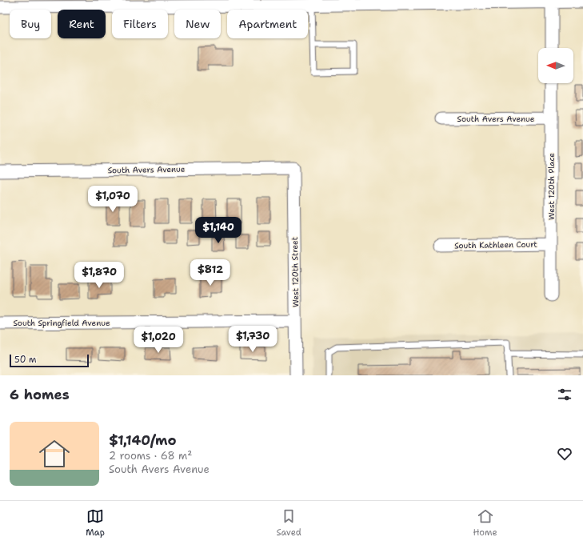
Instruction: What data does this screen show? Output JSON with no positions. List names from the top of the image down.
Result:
{
  "streets": {
    "street": [
      "South Avers Avenue",
      "West 120th Place",
      "South Kathleen Court",
      "West 120th Street",
      "South Springfield Avenue"
    ]
  },
  "crossings": [
    ["South Avers Avenue", "West 120th Place"],
    ["South Avers Avenue", "West 120th Street"],
    ["West 120th Place", "South Kathleen Court"],
    ["West 120th Street", "South Springfield Avenue"]
  ],
  "scale_bar": "50 m",
  "north": "left",
  "page": {
    "chip": [
      "Buy",
      "Rent",
      "Filters",
      "New",
      "Apartment"
    ],
    "price": [
      "$1,070",
      "$1,140",
      "$812",
      "$1,870",
      "$1,730",
      "$1,020"
    ],
    "scale": "50 m",
    "heading": "6 homes",
    "list": [
      {
        "name": "$1,140/mo",
        "note": "2 rooms · 68 m² · South Avers Avenue"
      }
    ],
    "tabs": ["Map", "Saved", "Home"]
  }
}
